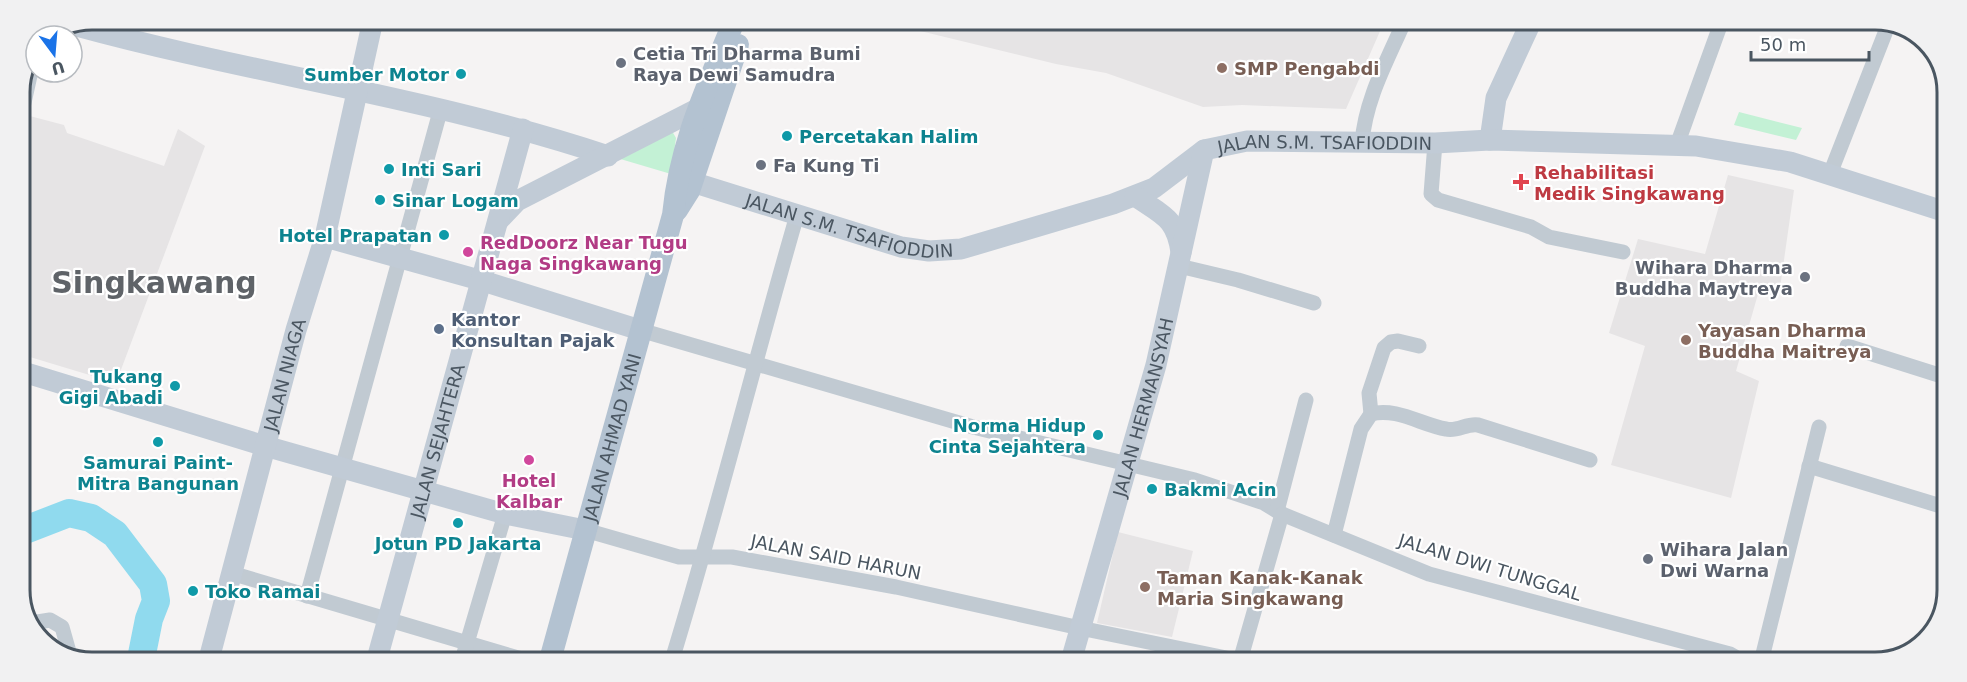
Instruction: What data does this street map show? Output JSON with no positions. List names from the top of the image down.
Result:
{
  "streets": {
    "main road": ["JALAN AHMAD YANI"],
    "street": [
      "JALAN S.M. TSAFIODDIN",
      "JALAN NIAGA",
      "JALAN HERMANSYAH",
      "JALAN SEJAHTERA",
      "JALAN SAID HARUN",
      "JALAN DWI TUNGGAL"
    ]
  },
  "crossings": [
    ["JALAN S.M. TSAFIODDIN", "JALAN HERMANSYAH"],
    ["JALAN HERMANSYAH", "JALAN SAID HARUN"],
    ["JALAN HERMANSYAH", "JALAN DWI TUNGGAL"],
    ["JALAN AHMAD YANI", "JALAN SAID HARUN"],
    ["JALAN AHMAD YANI", "JALAN DWI TUNGGAL"]
  ],
  "districts": ["Singkawang"],
  "places": {
    "other": [
      "Cetia Tri Dharma Bumi Raya Dewi Samudra",
      "SMP Pengabdi",
      "Sumber Motor",
      "Percetakan Halim",
      "Fa Kung Ti",
      "Inti Sari",
      "Sinar Logam",
      "Hotel Prapatan",
      "RedDoorz Near Tugu Naga Singkawang",
      "Wihara Dharma Buddha Maytreya",
      "Kantor Konsultan Pajak",
      "Yayasan Dharma Buddha Maitreya",
      "Tukang Gigi Abadi",
      "Norma Hidup Cinta Sejahtera",
      "Samurai Paint- Mitra Bangunan",
      "Hotel Kalbar",
      "Bakmi Acin",
      "Jotun PD Jakarta",
      "Wihara Jalan Dwi Warna",
      "Taman Kanak-Kanak Maria Singkawang",
      "Toko Ramai"
    ],
    "health": ["Rehabilitasi Medik Singkawang"]
  },
  "scale_bar": "50 m",
  "north": "bottom"
}
